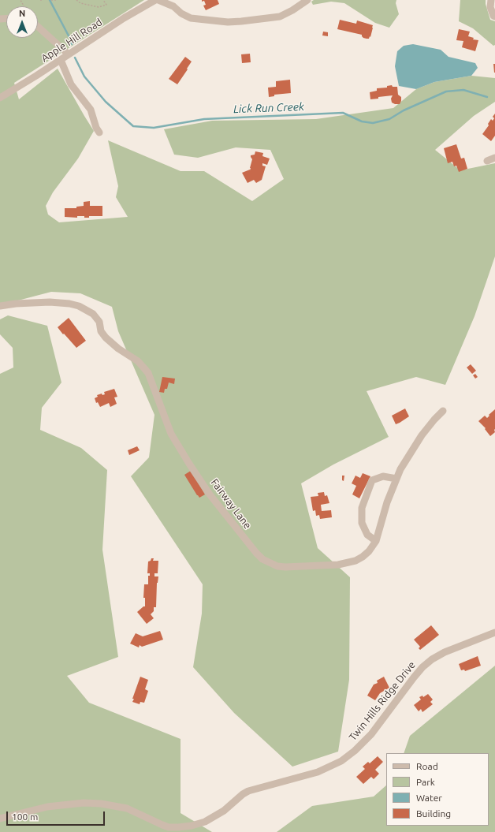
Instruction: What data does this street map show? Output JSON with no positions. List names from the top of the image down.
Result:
{
  "streets": {
    "street": ["Apple Hill Road", "Fairway Lane", "Twin Hills Ridge Drive"]
  },
  "water": ["Lick Run Creek"],
  "legend": [
    "Road",
    "Park",
    "Water",
    "Building"
  ],
  "scale_bar": "100 m",
  "north": "top"
}
